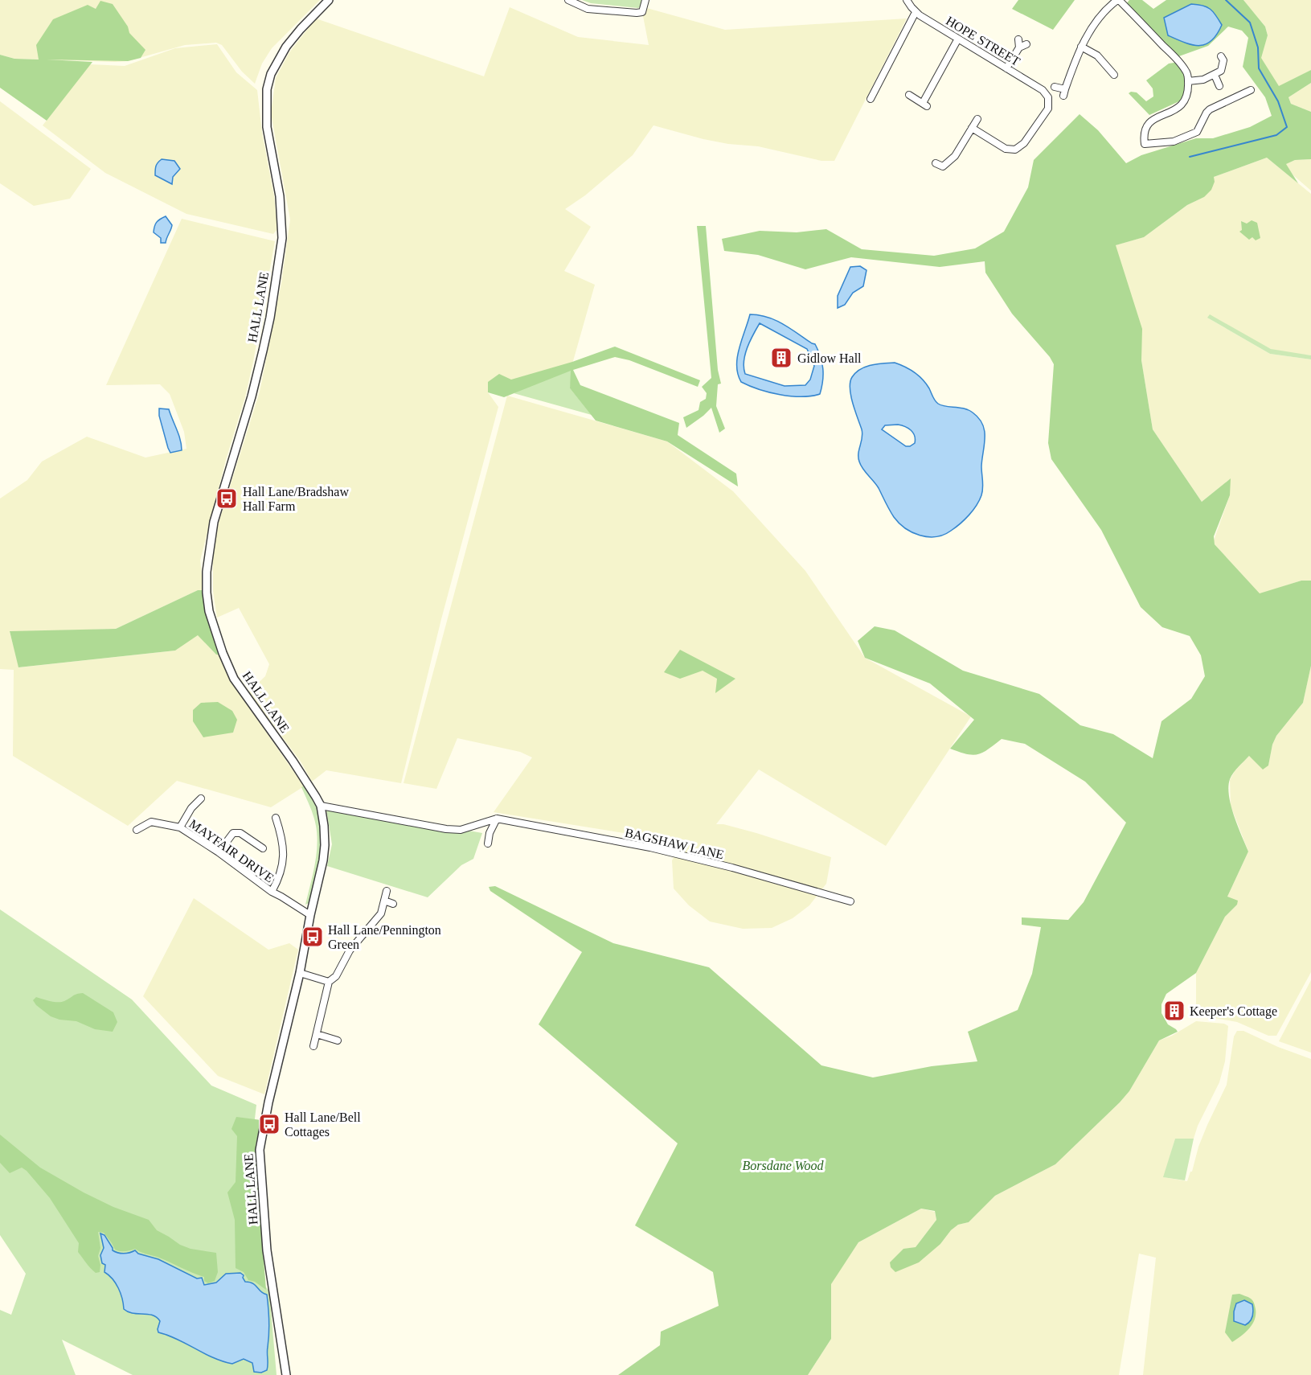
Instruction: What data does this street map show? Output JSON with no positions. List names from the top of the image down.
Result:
{
  "streets": {
    "street": [
      "HOPE STREET",
      "HALL LANE",
      "BAGSHAW LANE",
      "MAYFAIR DRIVE"
    ]
  },
  "crossings": [
    ["HALL LANE", "MAYFAIR DRIVE"]
  ],
  "parks": ["Borsdane Wood"],
  "places": {
    "building": ["Gidlow Hall", "Keeper's Cottage"],
    "bus stop": ["Hall Lane/Bradshaw Hall Farm", "Hall Lane/Pennington Green", "Hall Lane/Bell Cottages"]
  }
}
